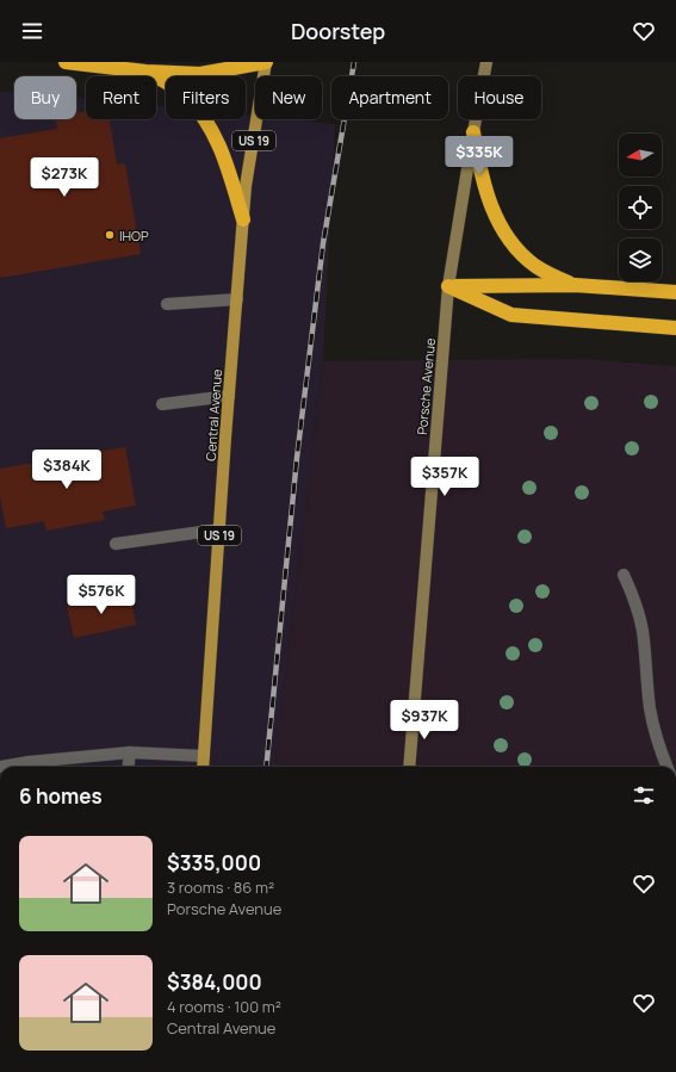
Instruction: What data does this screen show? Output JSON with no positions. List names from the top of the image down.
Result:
{
  "streets": {
    "main road": ["US 19", "Central Avenue"],
    "street": ["Porsche Avenue"]
  },
  "places": ["IHOP"],
  "north": "left",
  "page": {
    "header": "Doorstep",
    "chip": [
      "Buy",
      "Rent",
      "Filters",
      "New",
      "Apartment",
      "House"
    ],
    "price": [
      "$335K",
      "$273K",
      "$384K",
      "$357K",
      "$576K",
      "$937K"
    ],
    "heading": "6 homes",
    "list": [
      {
        "name": "$335,000",
        "note": "3 rooms · 86 m² · Porsche Avenue"
      },
      {
        "name": "$384,000",
        "note": "4 rooms · 100 m² · Central Avenue"
      }
    ]
  }
}
